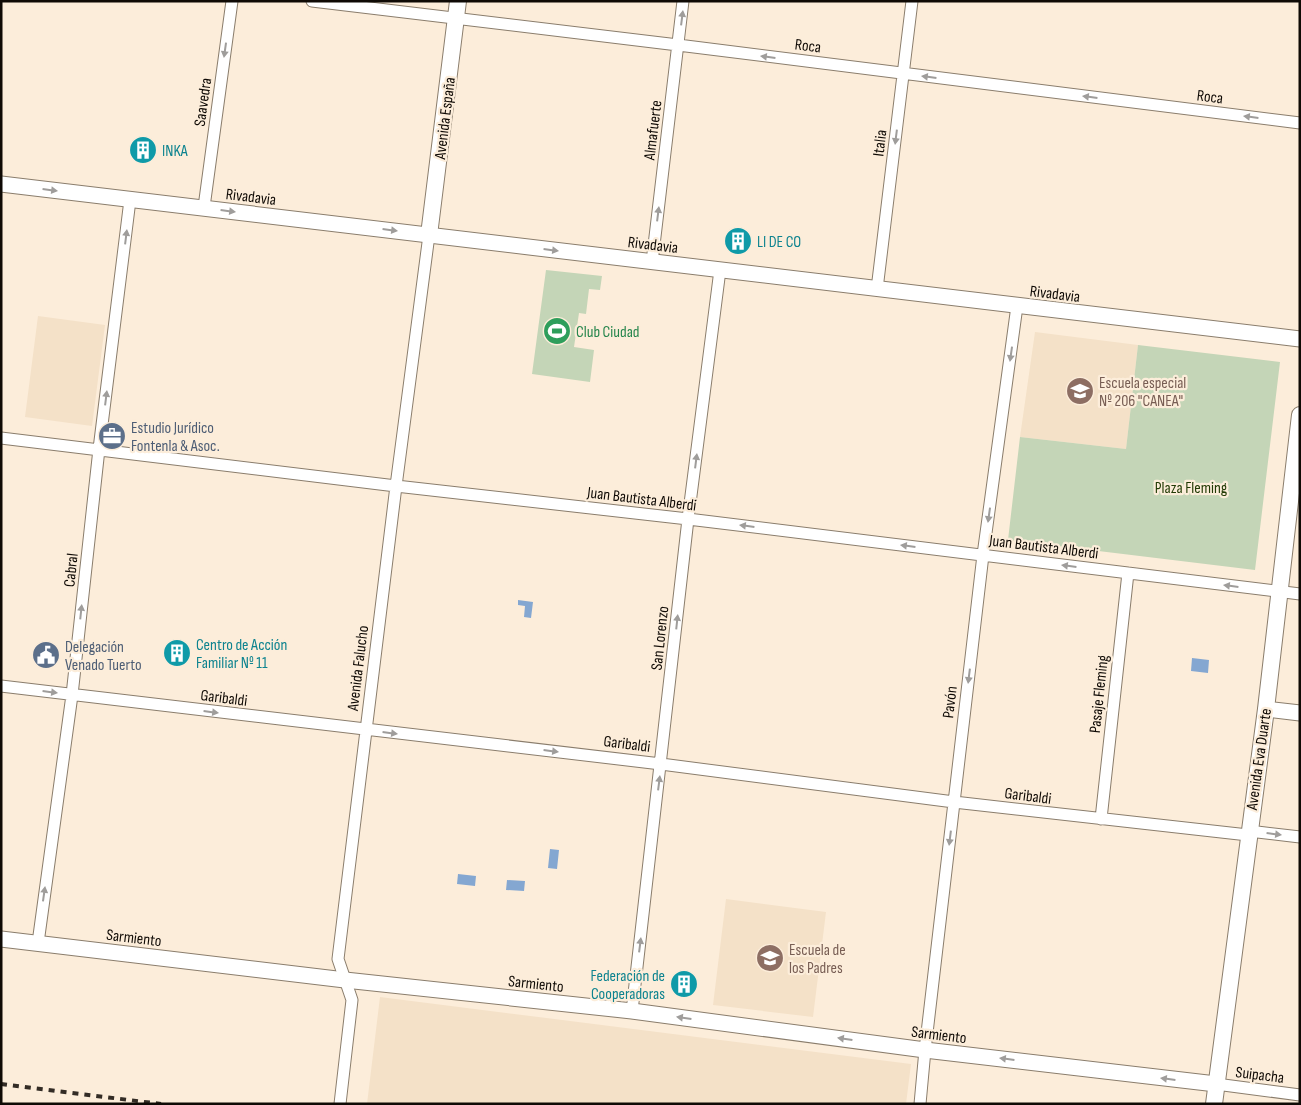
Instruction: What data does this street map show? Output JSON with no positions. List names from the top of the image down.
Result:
{
  "streets": {
    "main road": ["Avenida España", "Avenida Eva Duarte"],
    "street": [
      "Roca",
      "Saavedra",
      "Almafuerte",
      "Italia",
      "Rivadavia",
      "Juan Bautista Alberdi",
      "Cabral",
      "San Lorenzo",
      "Avenida Falucho",
      "Pasaje Fleming",
      "Garibaldi",
      "Pavón",
      "Sarmiento",
      "Suipacha"
    ]
  },
  "crossings": [
    ["Roca", "Avenida España"],
    ["Roca", "Almafuerte"],
    ["Roca", "Italia"],
    ["Saavedra", "Rivadavia"],
    ["Avenida España", "Rivadavia"],
    ["Avenida España", "Avenida Falucho"],
    ["Almafuerte", "Rivadavia"],
    ["Italia", "Rivadavia"],
    ["Rivadavia", "Cabral"],
    ["Rivadavia", "San Lorenzo"],
    ["Rivadavia", "Avenida Falucho"],
    ["Rivadavia", "Pavón"],
    ["Juan Bautista Alberdi", "Cabral"],
    ["Juan Bautista Alberdi", "San Lorenzo"],
    ["Juan Bautista Alberdi", "Avenida Falucho"],
    ["Juan Bautista Alberdi", "Pasaje Fleming"],
    ["Juan Bautista Alberdi", "Pavón"],
    ["Juan Bautista Alberdi", "Avenida Eva Duarte"],
    ["Cabral", "Garibaldi"],
    ["Cabral", "Sarmiento"],
    ["San Lorenzo", "Garibaldi"],
    ["San Lorenzo", "Sarmiento"],
    ["Avenida Falucho", "Garibaldi"],
    ["Avenida Falucho", "Sarmiento"],
    ["Pasaje Fleming", "Garibaldi"],
    ["Garibaldi", "Pavón"],
    ["Garibaldi", "Avenida Eva Duarte"],
    ["Pavón", "Sarmiento"],
    ["Avenida Eva Duarte", "Sarmiento"],
    ["Avenida Eva Duarte", "Suipacha"],
    ["Sarmiento", "Suipacha"]
  ],
  "one_way": [
    "Roca",
    "Saavedra",
    "Almafuerte",
    "Italia",
    "Rivadavia",
    "Juan Bautista Alberdi",
    "Cabral",
    "San Lorenzo",
    "Garibaldi",
    "Pavón",
    "Sarmiento"
  ],
  "parks": ["Plaza Fleming"],
  "places": {
    "building": [
      "INKA",
      "LI DE CO",
      "Centro de Acción Familiar Nº 11",
      "Federación de Cooperadoras"
    ],
    "sports": ["Club Ciudad"],
    "school or university": ["Escuela especial Nº 206 \"CANEA\"", "Escuela de los Padres"],
    "office": ["Estudio Jurídico Fontenla & Asoc."],
    "public building": ["Delegación Venado Tuerto"]
  }
}
